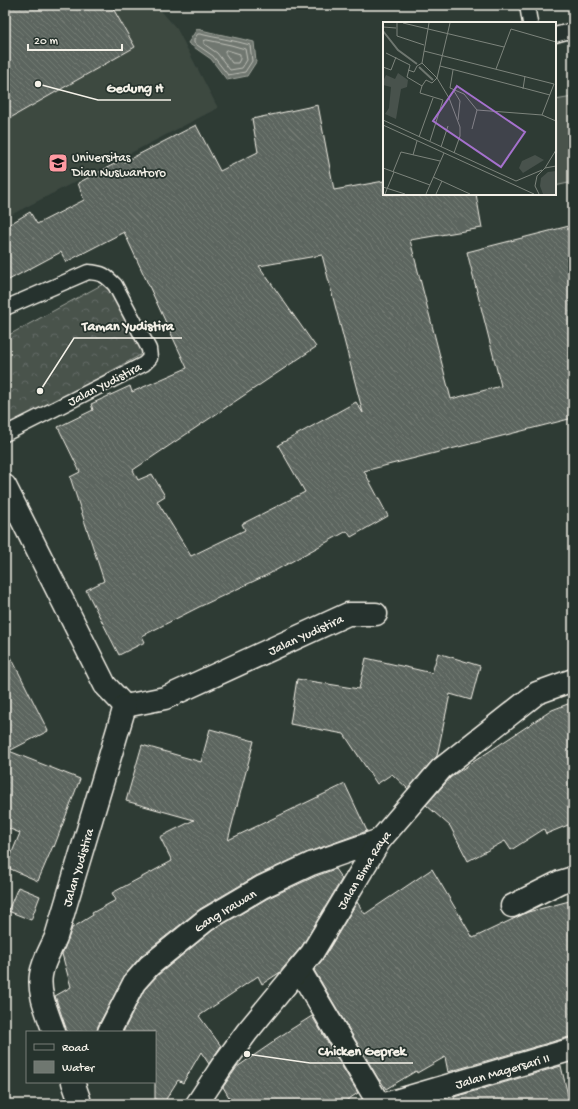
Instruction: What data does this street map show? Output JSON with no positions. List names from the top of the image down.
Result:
{
  "streets": {
    "street": [
      "Jalan Yudistira",
      "Jalan Bima Raya",
      "Gang Irawan",
      "Jalan Magersari II"
    ]
  },
  "crossings": [
    ["Jalan Bima Raya", "Gang Irawan"]
  ],
  "places": {
    "other": ["Gedung H", "Taman Yudistira", "Chicken Geprek"],
    "school or university": ["Universitas Dian Nuswantoro"]
  },
  "legend": ["Road", "Water"],
  "scale_bar": "20 m"
}
